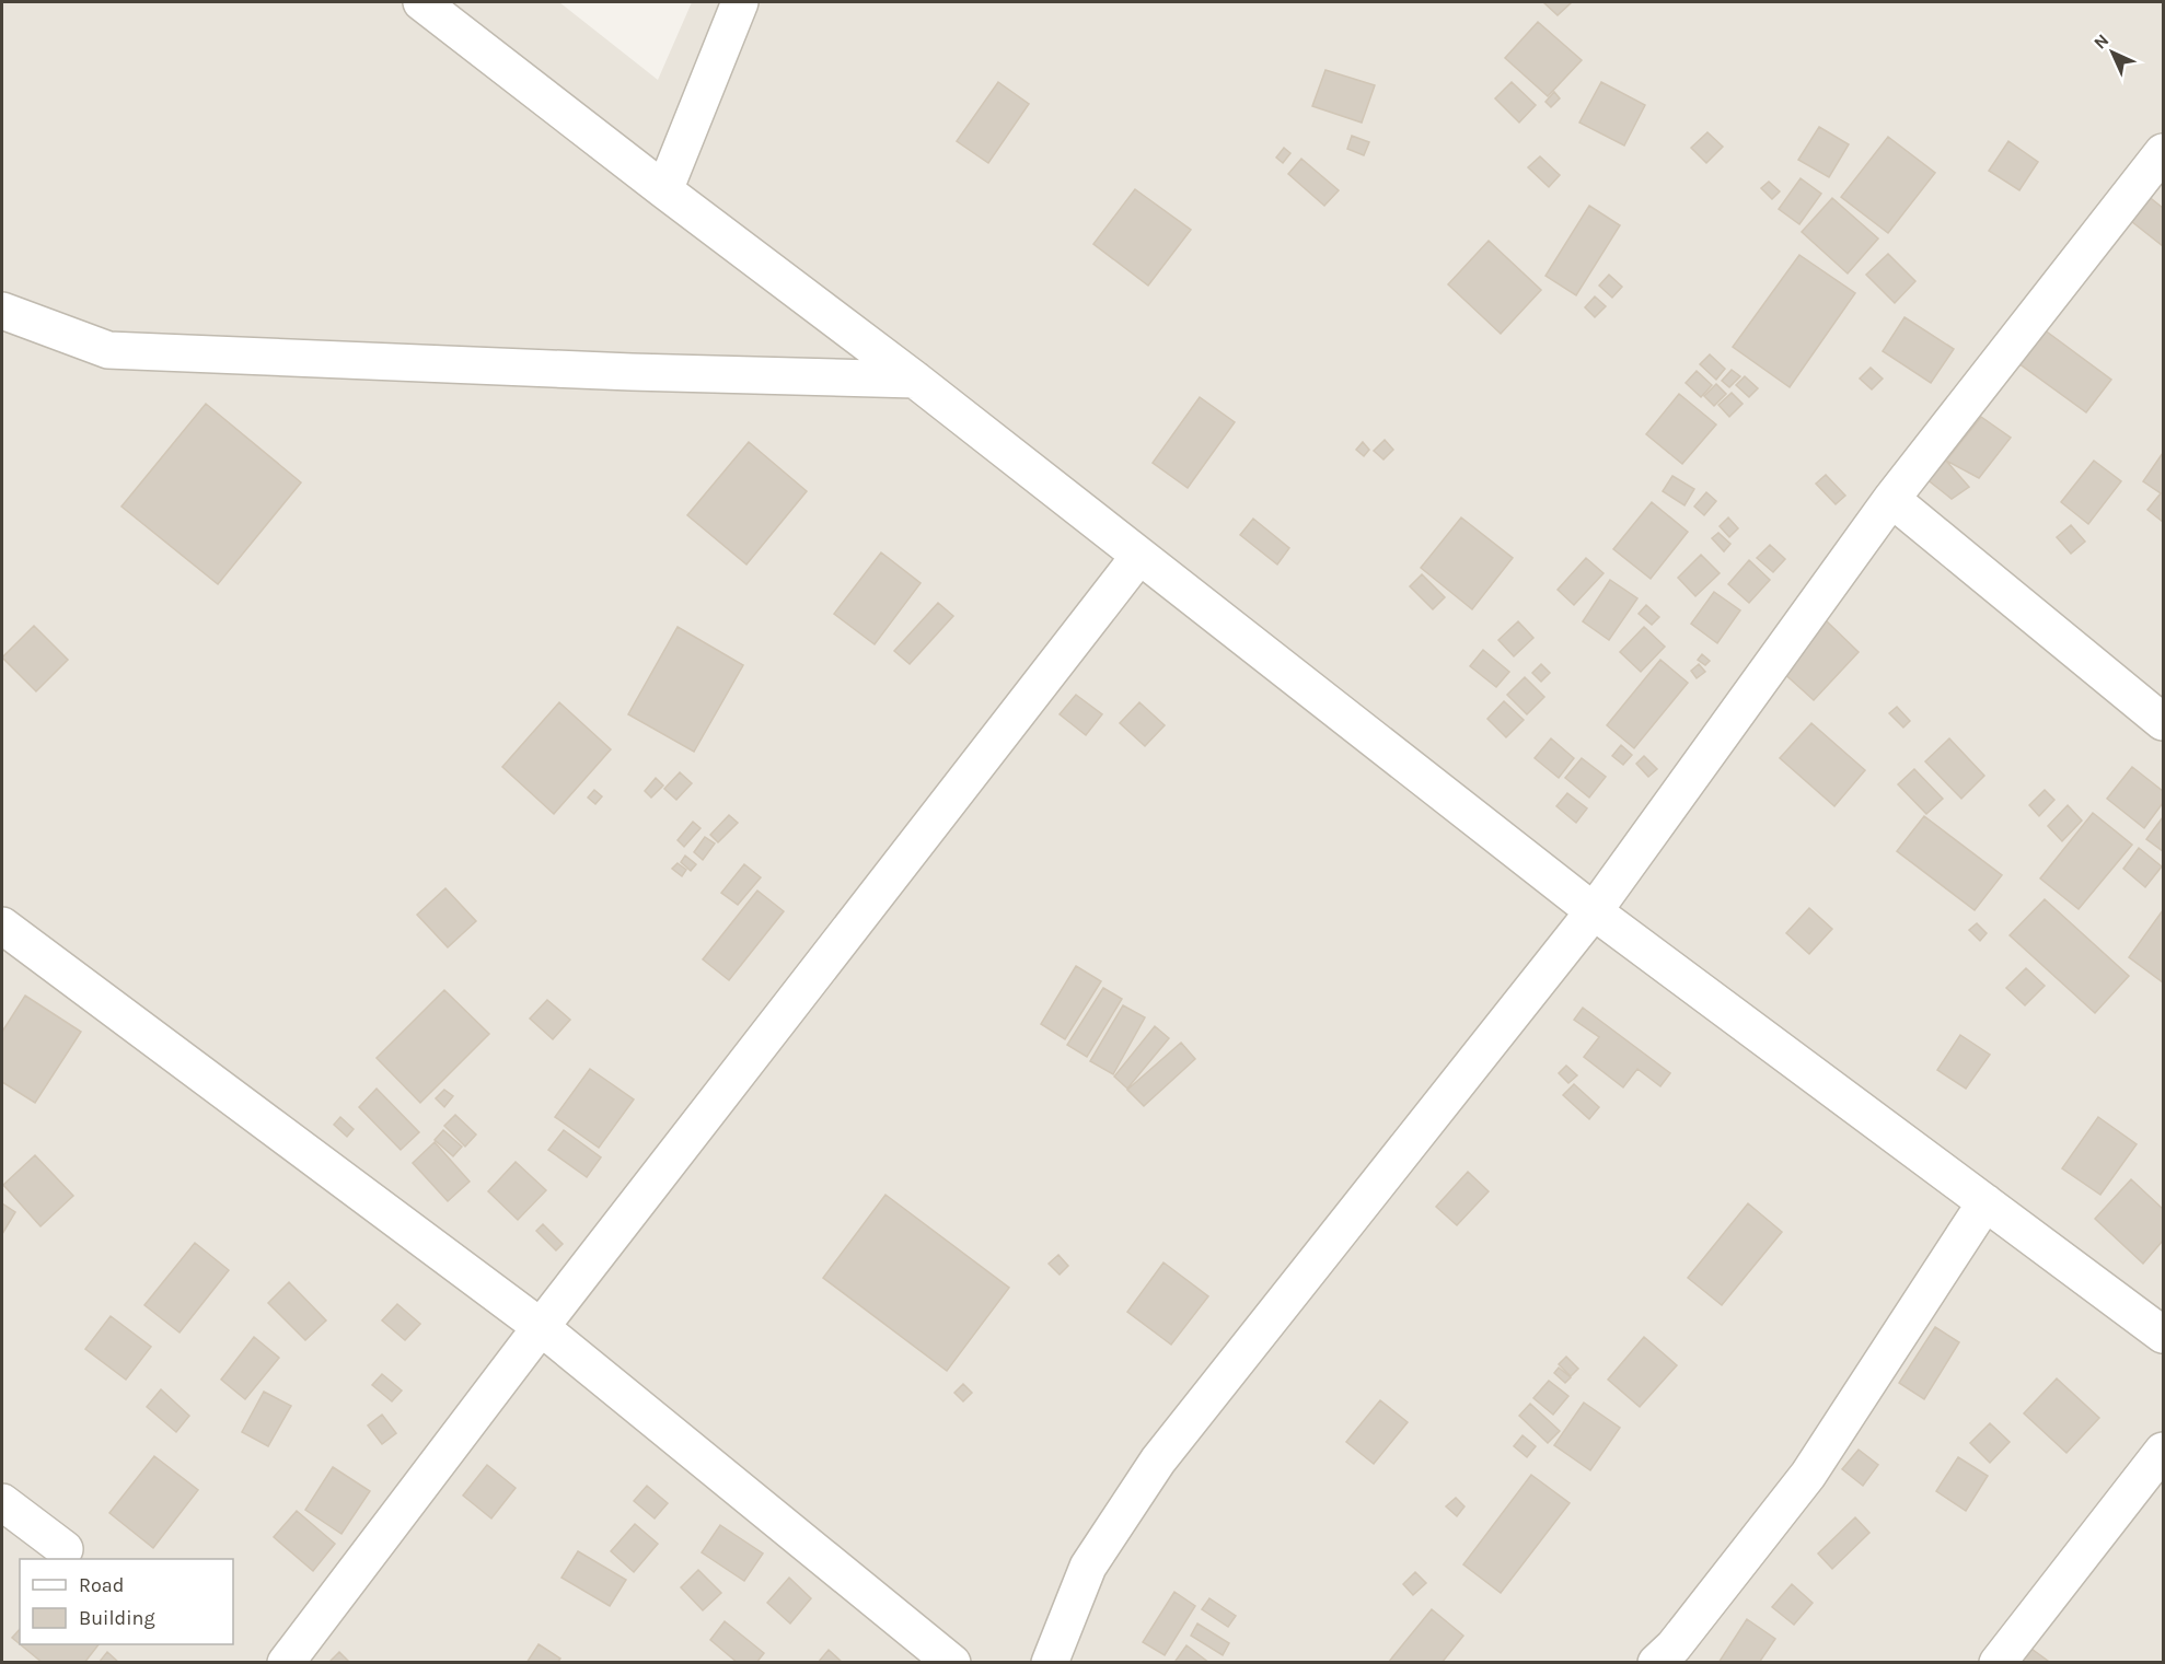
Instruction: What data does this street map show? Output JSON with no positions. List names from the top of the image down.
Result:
{
  "legend": ["Road", "Building"],
  "north": "top left"
}
